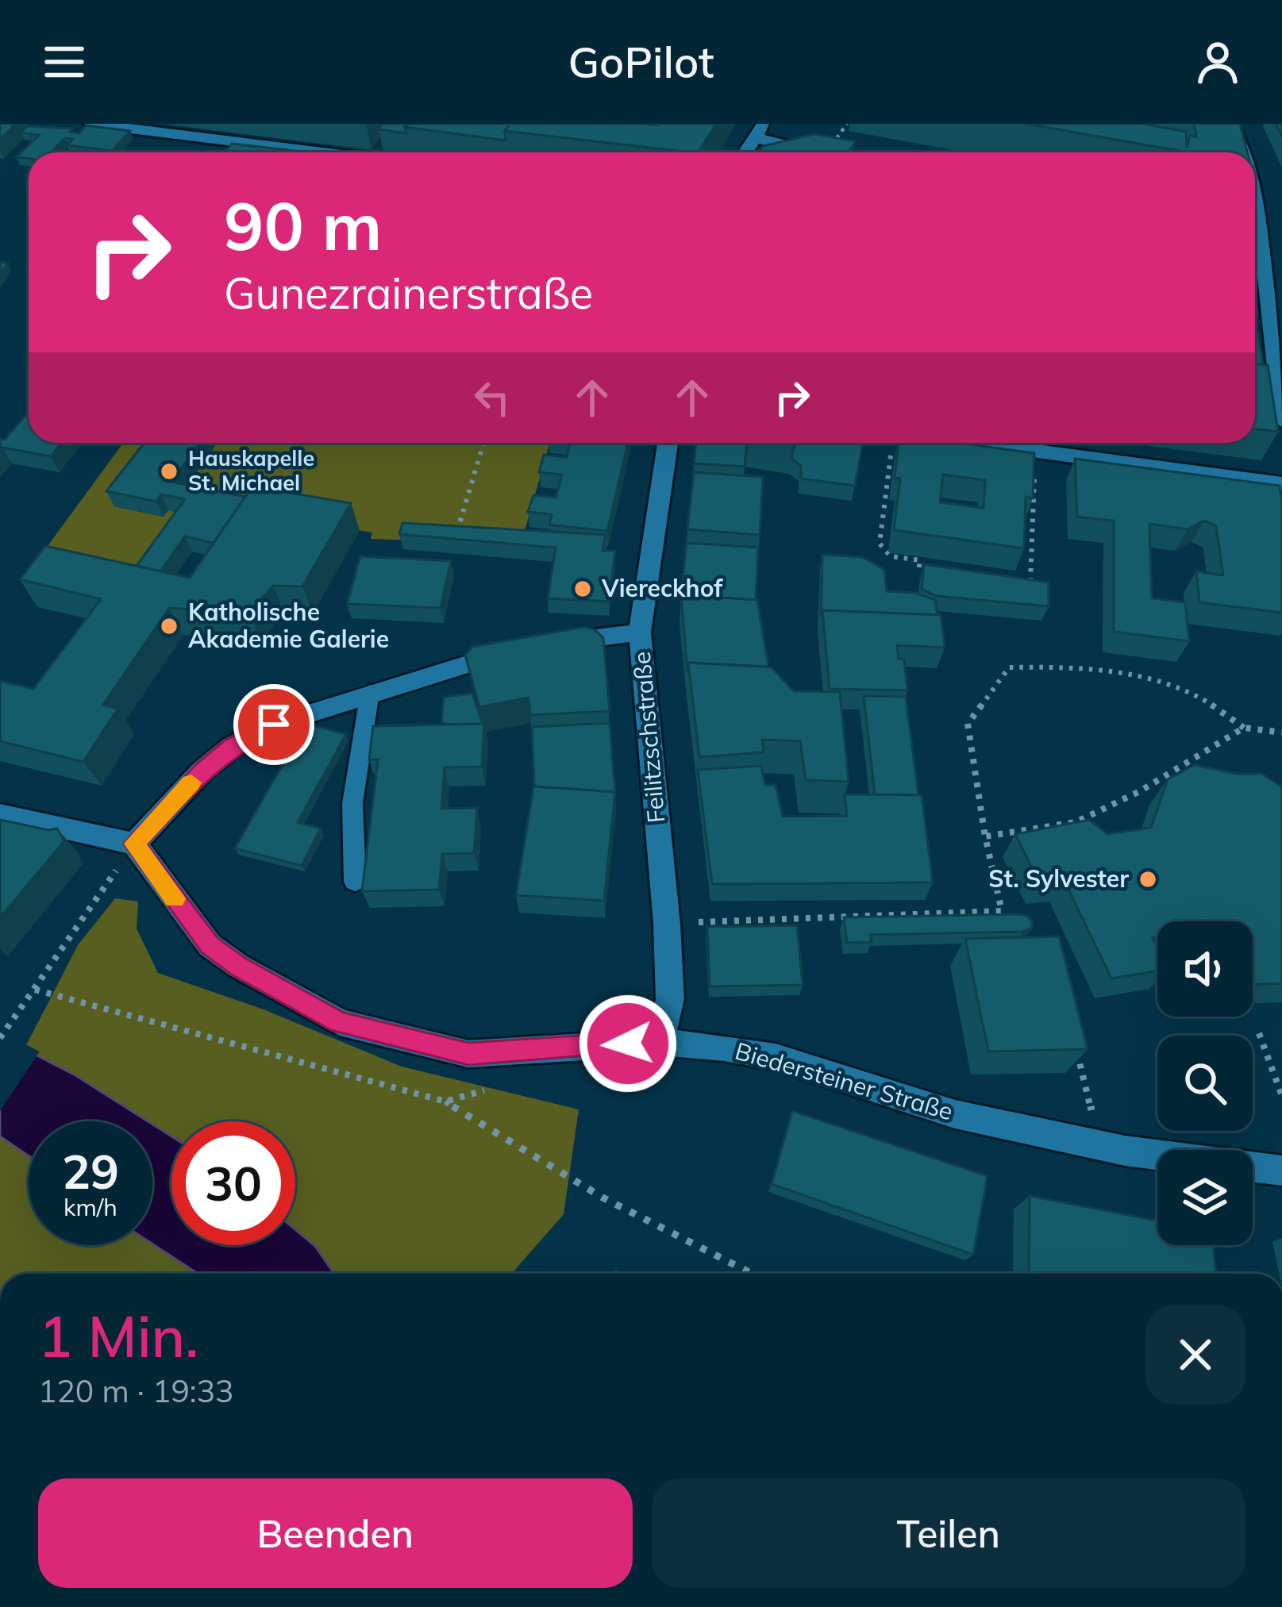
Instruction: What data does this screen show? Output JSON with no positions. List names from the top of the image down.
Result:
{
  "streets": {
    "street": ["Feilitzschstraße", "Biedersteiner Straße"]
  },
  "crossings": [
    ["Feilitzschstraße", "Biedersteiner Straße"]
  ],
  "places": [
    "Hauskapelle St. Michael",
    "Viereckhof",
    "Katholische Akademie Galerie",
    "St. Sylvester"
  ],
  "page": {
    "header": "GoPilot",
    "turn": ["90 m", "Gunezrainerstraße"],
    "speed": "29 km/h",
    "limit": "30",
    "heading": ["1 Min.", "120 m · 19:33"],
    "buttons": ["Beenden", "Teilen"]
  }
}
